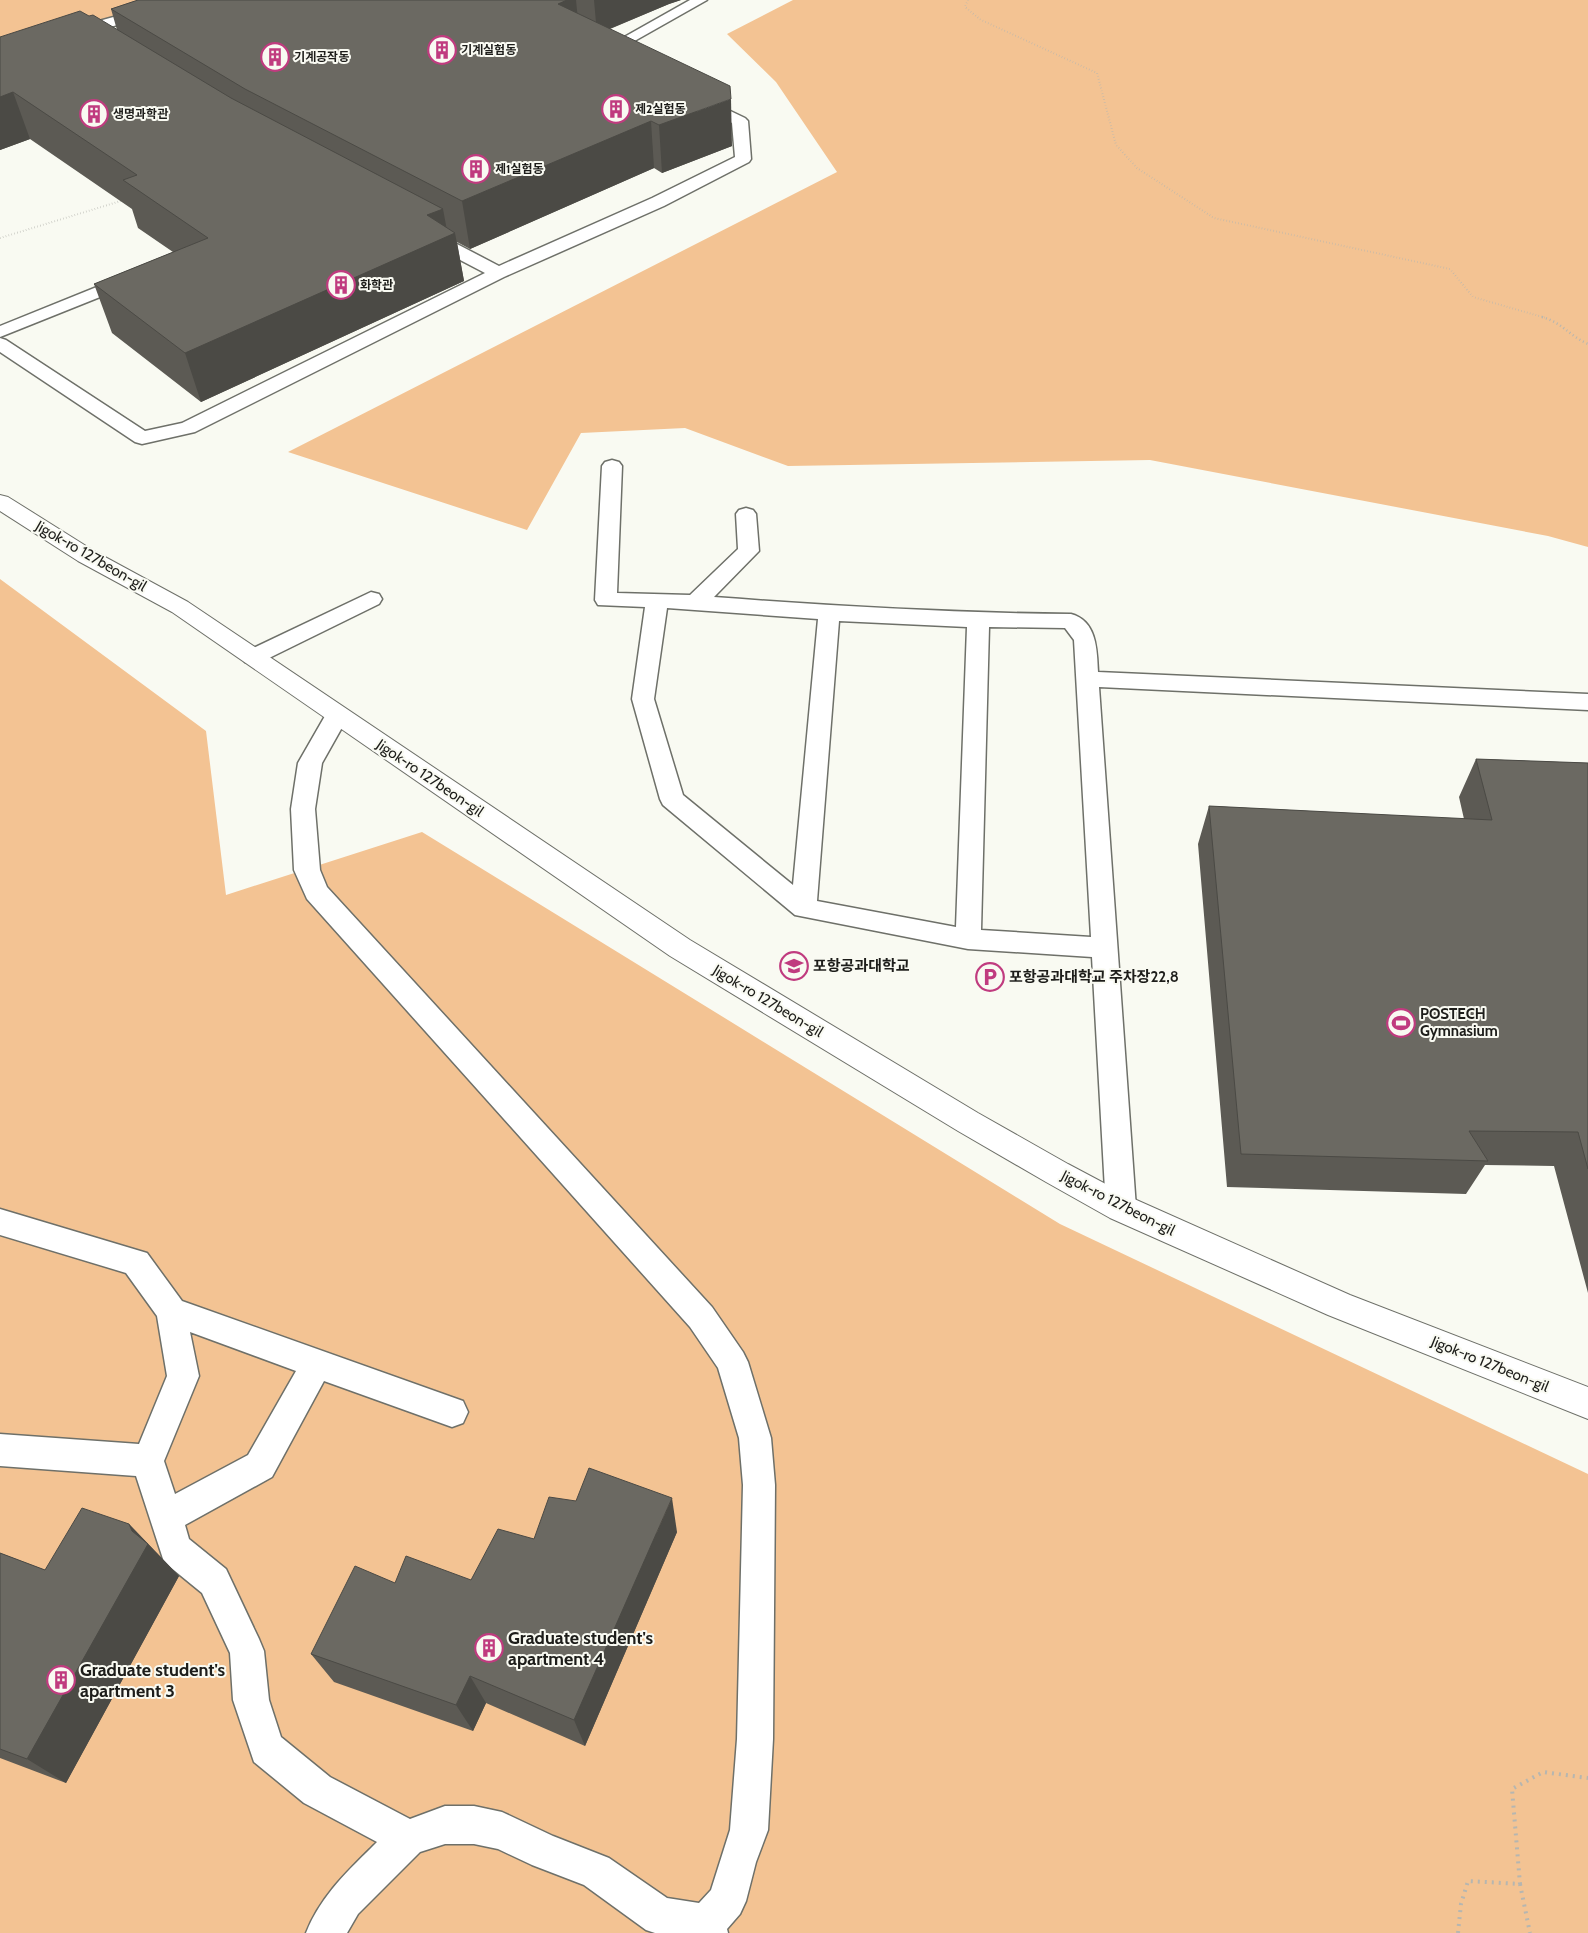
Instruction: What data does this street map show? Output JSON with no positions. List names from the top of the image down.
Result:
{
  "streets": {
    "street": ["Jigok-ro 127beon-gil"]
  },
  "places": {
    "building": [
      "기계실험동",
      "기계공작동",
      "제2실험동",
      "생명과학관",
      "제1실험동",
      "화학관",
      "Graduate student's apartment 4",
      "Graduate student's apartment 3"
    ],
    "school or university": ["포항공과대학교"],
    "parking": ["포항공과대학교 주차장22,8"],
    "sports": ["POSTECH Gymnasium"]
  }
}
